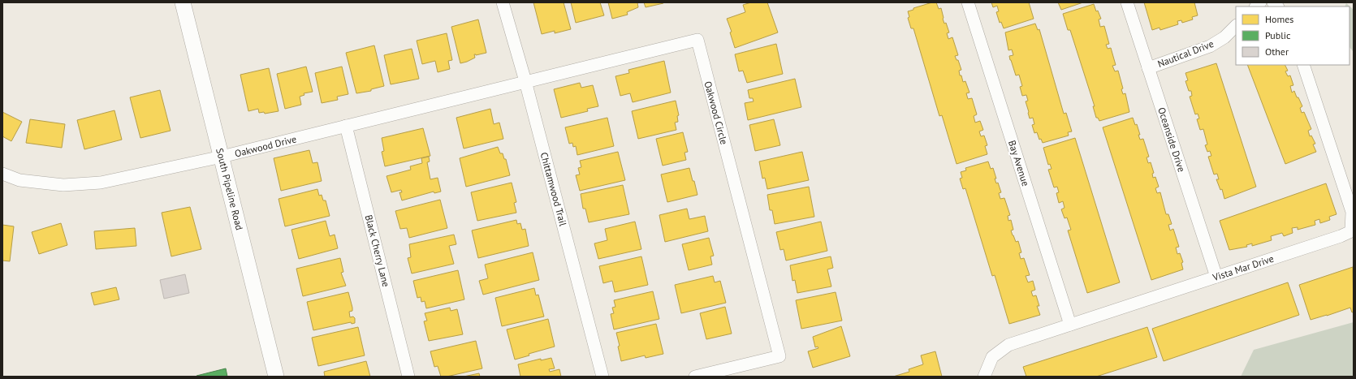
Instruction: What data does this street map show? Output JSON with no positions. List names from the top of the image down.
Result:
{
  "streets": {
    "street": [
      "Nautical Drive",
      "Oakwood Circle",
      "Oceanside Drive",
      "Oakwood Drive",
      "Bay Avenue",
      "South Pipeline Road",
      "Chittamwood Trail",
      "Black Cherry Lane",
      "Vista Mar Drive"
    ]
  },
  "crossings": [
    ["Nautical Drive", "Oceanside Drive"],
    ["Oakwood Circle", "Oakwood Drive"],
    ["Oakwood Circle", "Chittamwood Trail"],
    ["Oceanside Drive", "Vista Mar Drive"],
    ["Oakwood Drive", "South Pipeline Road"],
    ["Oakwood Drive", "Chittamwood Trail"],
    ["Oakwood Drive", "Black Cherry Lane"],
    ["Bay Avenue", "Vista Mar Drive"]
  ],
  "legend": ["Homes", "Public", "Other"]
}
